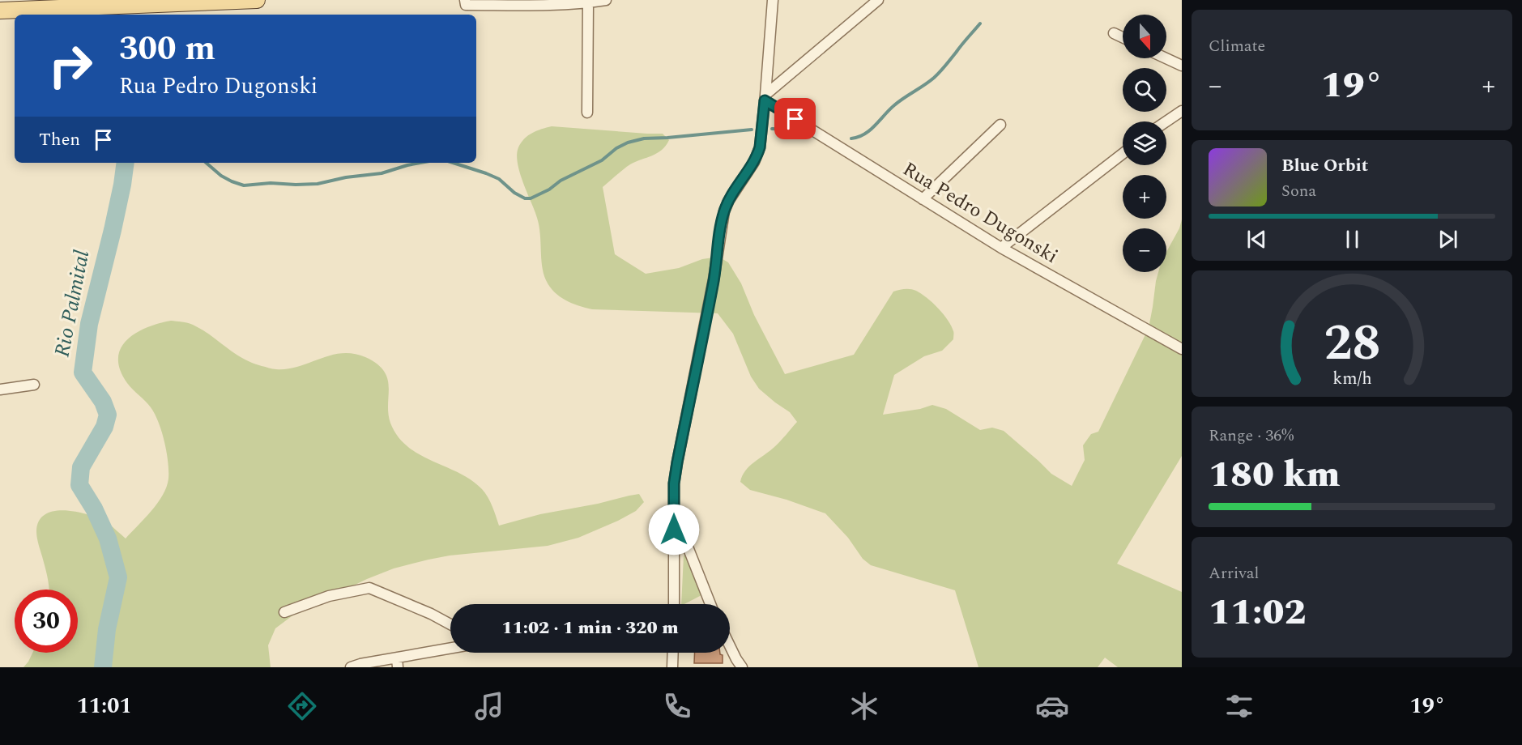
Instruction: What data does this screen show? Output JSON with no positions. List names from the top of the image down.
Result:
{
  "streets": {
    "street": ["Rua Pedro Dugonski"]
  },
  "water": ["Rio Palmital"],
  "north": "bottom",
  "page": {
    "tile": [
      "Climate",
      ["Range · 36%", "180 km"],
      ["Arrival", "11:02"]
    ],
    "map_buttons": ["+", "−"],
    "turn": ["300 m", "Rua Pedro Dugonski"],
    "heat": ["−", "19°", "+"],
    "then": "Then",
    "song": ["Blue Orbit", "Sona"],
    "limit": "30",
    "trip": "11:02 · 1 min · 320 m",
    "tabs": ["11:01", "19°"],
    "gauge": ["28", "km/h"]
  }
}
